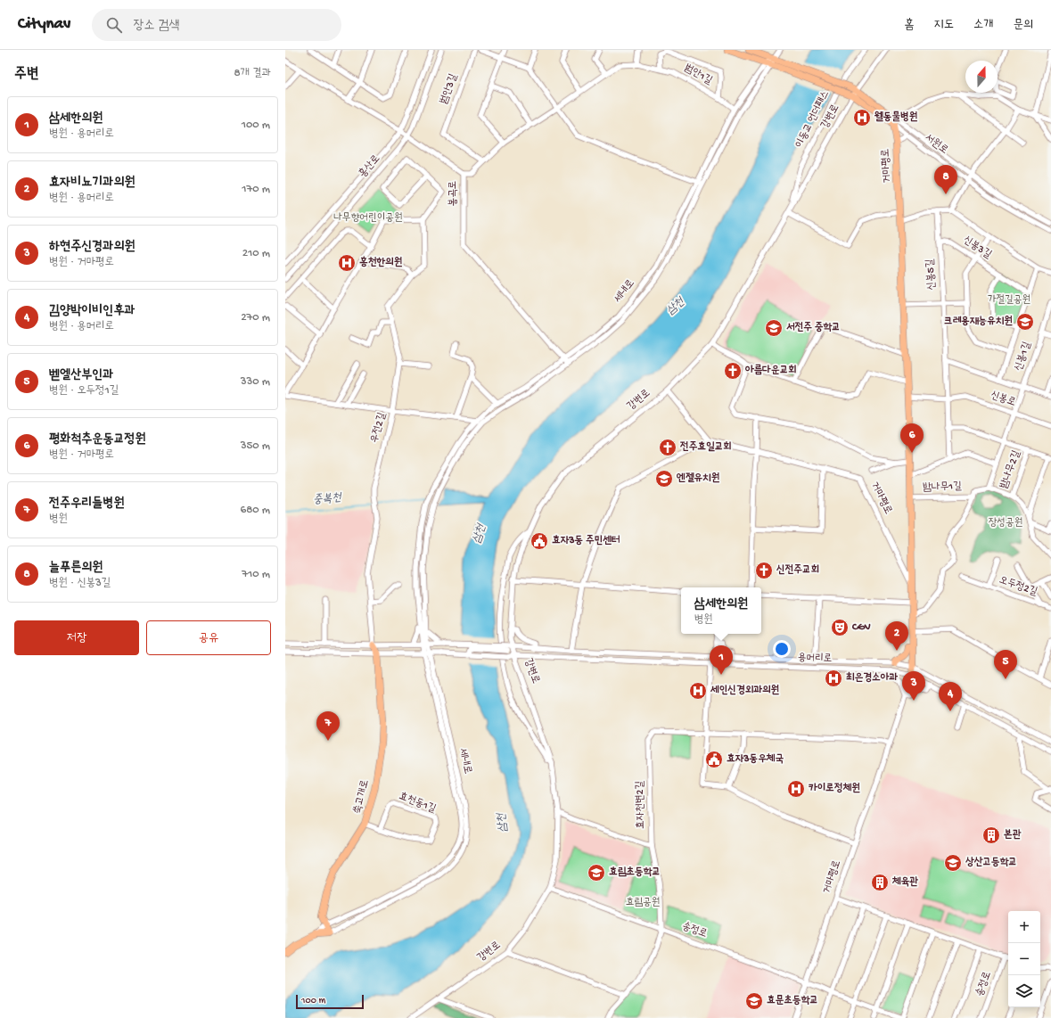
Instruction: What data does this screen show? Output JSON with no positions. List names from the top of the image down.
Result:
{
  "streets": {
    "main road": [
      "서원로",
      "거마평로",
      "세내로",
      "쑥고개로"
    ],
    "street": [
      "범안1길",
      "범안3길",
      "강변로",
      "이동교 언더패스",
      "홍산로",
      "봉곡로",
      "신봉3길",
      "신봉5길",
      "신봉1길",
      "신봉로",
      "우전2길",
      "밤나무2길",
      "밤나무1길",
      "오두정2길",
      "용머리로",
      "효천동1길",
      "효자천변2길",
      "송정로"
    ]
  },
  "crossings": [
    ["범안1길", "범안3길"],
    ["범안1길", "봉곡로"],
    ["범안1길", "세내로"],
    ["강변로", "이동교 언더패스"],
    ["강변로", "서원로"],
    ["강변로", "용머리로"],
    ["강변로", "송정로"],
    ["서원로", "거마평로"],
    ["서원로", "세내로"],
    ["거마평로", "신봉5길"],
    ["거마평로", "신봉로"],
    ["거마평로", "밤나무1길"],
    ["거마평로", "용머리로"],
    ["거마평로", "효자천변2길"],
    ["거마평로", "송정로"],
    ["홍산로", "봉곡로"],
    ["봉곡로", "세내로"],
    ["신봉3길", "신봉5길"],
    ["신봉5길", "신봉1길"],
    ["세내로", "우전2길"],
    ["세내로", "용머리로"],
    ["세내로", "쑥고개로"],
    ["밤나무2길", "밤나무1길"],
    ["쑥고개로", "효천동1길"],
    ["효자천변2길", "송정로"]
  ],
  "water": ["삼천", "중복천"],
  "parks": [
    "나무향어린이공원",
    "가절길공원",
    "장성공원",
    "효림공원"
  ],
  "places": {
    "hospital": [
      "웰동물병원",
      "홍천한의원",
      "최은경소아과",
      "세인신경외과의원",
      "카이로정체원"
    ],
    "school or university": [
      "크레용재능유치원",
      "서전주 중학교",
      "엔젤유치원",
      "상산고등학교",
      "효림초등학교",
      "효문초등학교"
    ],
    "church": ["아름다운교회", "전주효일교회", "신전주교회"],
    "public building": ["효자3동 주민센터", "효자3동우체국"],
    "theatre": ["CGV"],
    "building": ["본관", "체육관"]
  },
  "scale_bar": "100 m",
  "north": "top",
  "page": {
    "header": "Citynav",
    "search": "장소 검색",
    "nav": [
      "홈",
      "지도",
      "소개",
      "문의"
    ],
    "heading": ["주변", "8개 결과"],
    "list": [
      {
        "mark": "1",
        "name": "삼세한의원",
        "note": "병원 · 용머리로",
        "value": "100 m"
      },
      {
        "mark": "2",
        "name": "효자비뇨기과의원",
        "note": "병원 · 용머리로",
        "value": "170 m"
      },
      {
        "mark": "3",
        "name": "하현주신경과의원",
        "note": "병원 · 거마평로",
        "value": "210 m"
      },
      {
        "mark": "4",
        "name": "김양박이비인후과",
        "note": "병원 · 용머리로",
        "value": "270 m"
      },
      {
        "mark": "5",
        "name": "벧엘산부인과",
        "note": "병원 · 오두정1길",
        "value": "330 m"
      },
      {
        "mark": "6",
        "name": "평화척추운동교정원",
        "note": "병원 · 거마평로",
        "value": "350 m"
      },
      {
        "mark": "7",
        "name": "전주우리들병원",
        "note": "병원",
        "value": "680 m"
      },
      {
        "mark": "8",
        "name": "늘푸른의원",
        "note": "병원 · 신봉3길",
        "value": "710 m"
      }
    ],
    "pins": [
      "8",
      "6",
      "2",
      "1",
      "5",
      "3",
      "4",
      "7"
    ],
    "popup": ["삼세한의원", "병원"],
    "buttons": ["저장", "공유"],
    "map_buttons": ["+", "−"],
    "scale": "100 m"
  }
}
